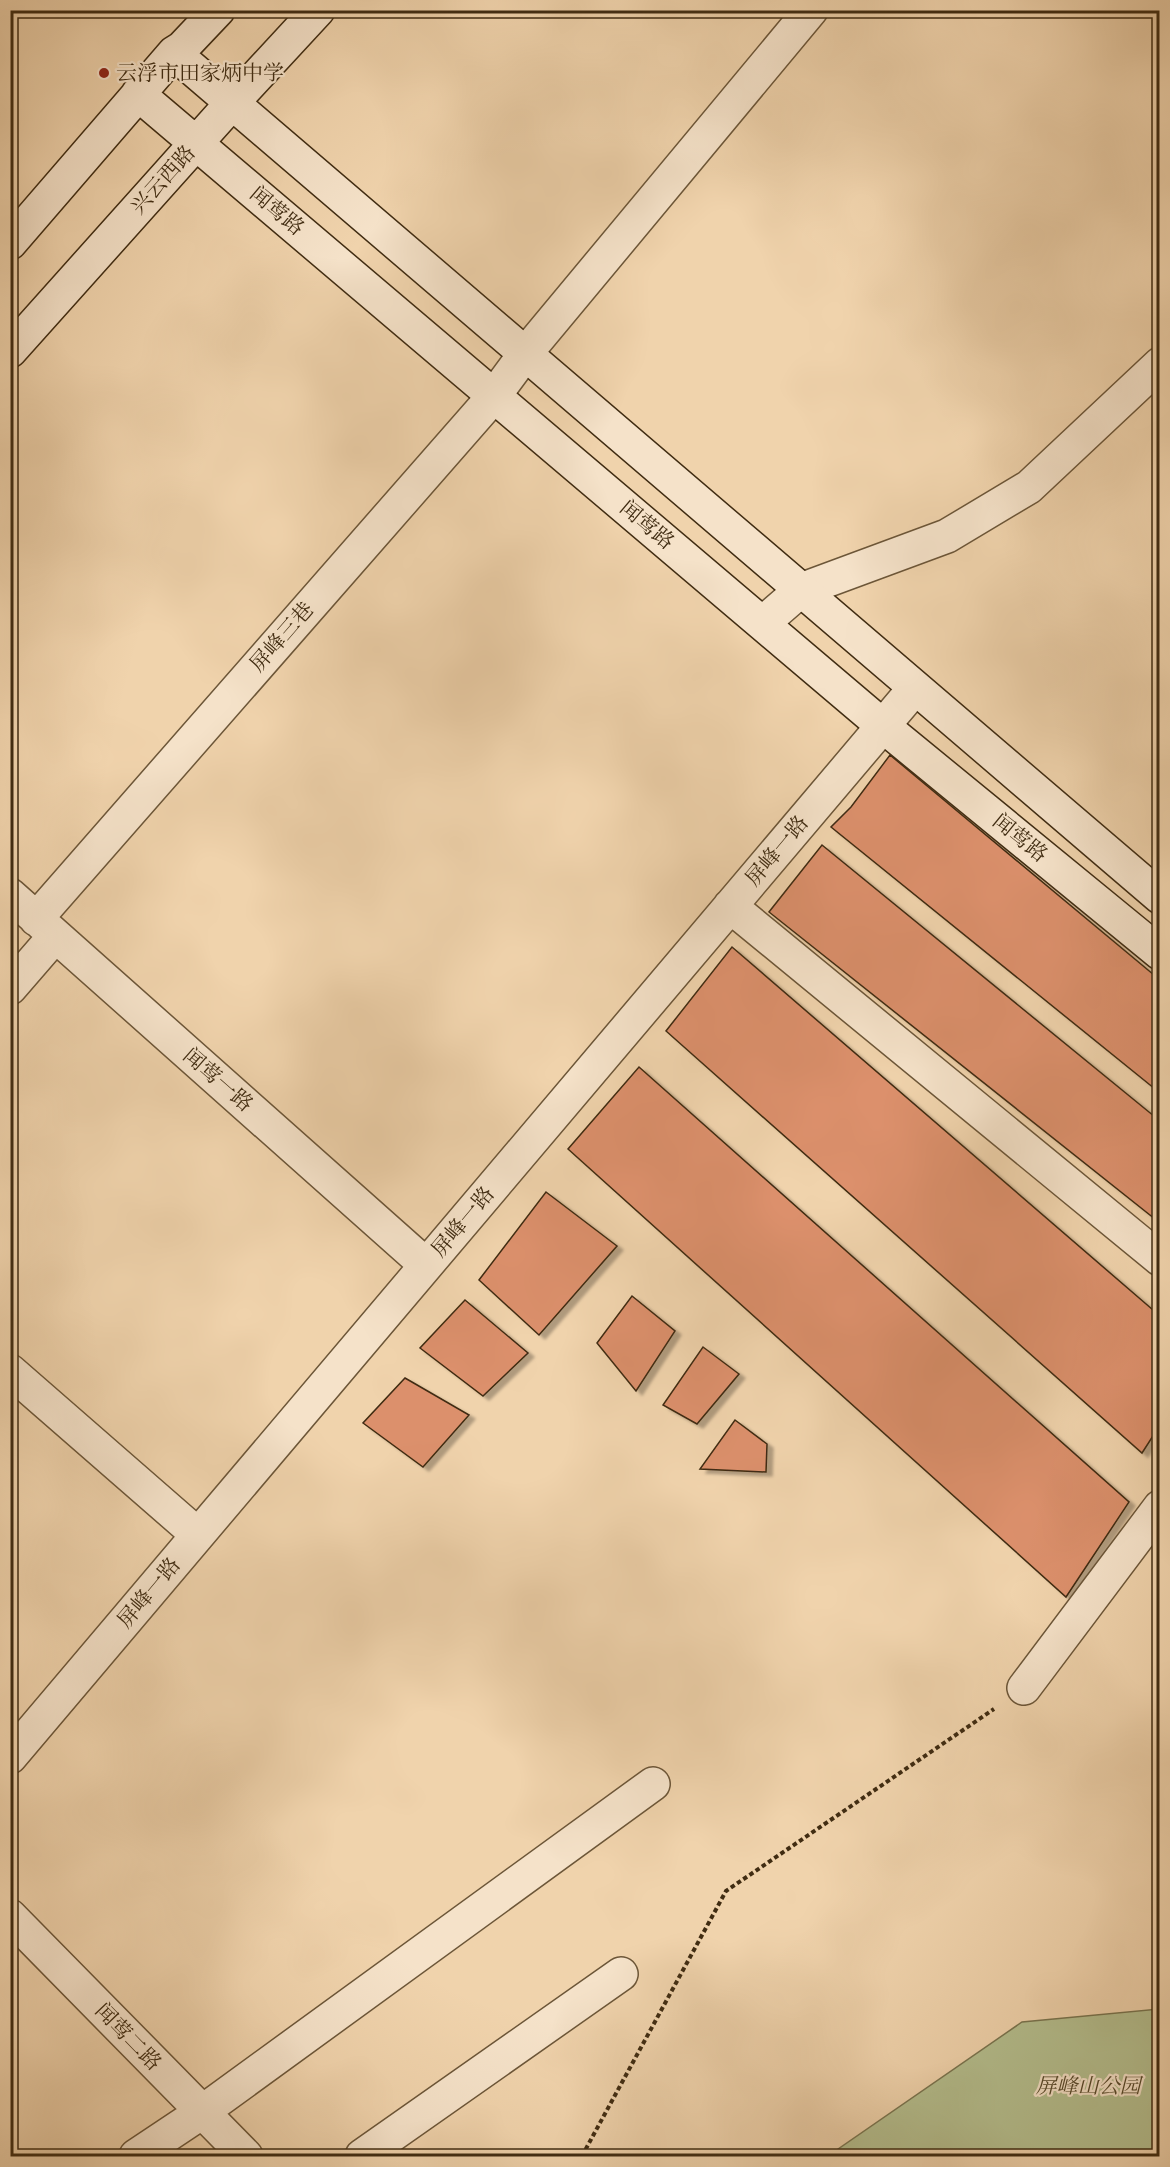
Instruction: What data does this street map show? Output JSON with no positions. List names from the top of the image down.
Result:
{
  "streets": {
    "street": [
      "兴云西路",
      "闻莺路",
      "屏峰三巷",
      "屏峰一路",
      "闻莺一路",
      "闻莺二路"
    ]
  },
  "crossings": [
    ["兴云西路", "闻莺路"],
    ["闻莺路", "屏峰三巷"],
    ["闻莺路", "屏峰一路"],
    ["屏峰三巷", "闻莺一路"],
    ["屏峰一路", "闻莺一路"]
  ],
  "parks": ["屏峰山公园"],
  "places": ["云浮市田家炳中学"]
}
